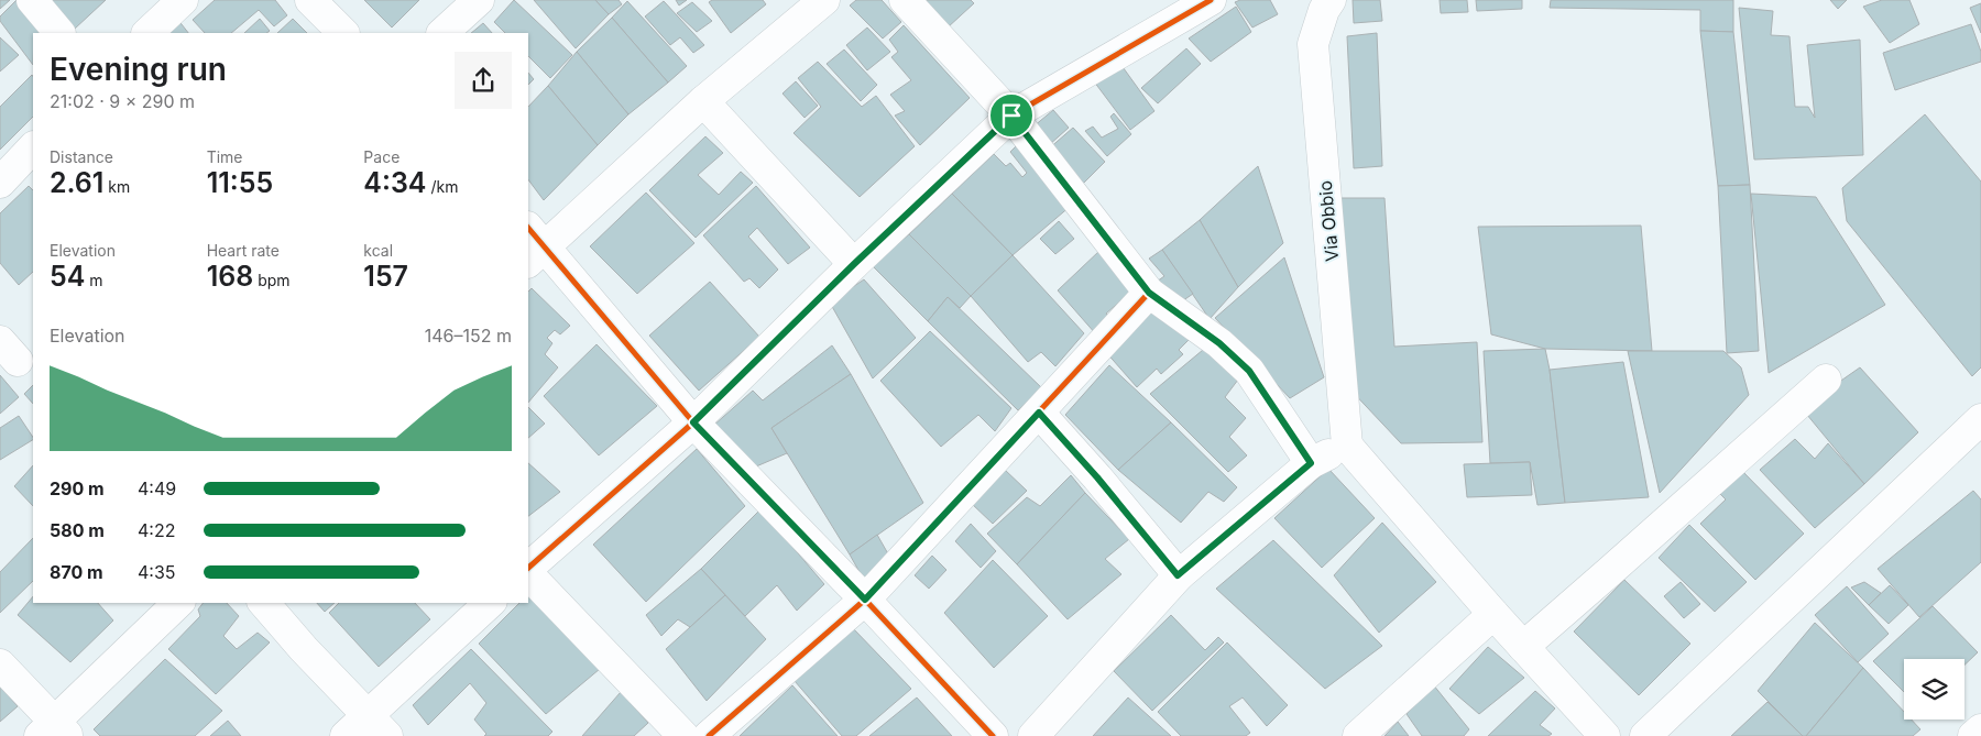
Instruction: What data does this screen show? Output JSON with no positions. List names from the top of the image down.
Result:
{
  "streets": {
    "street": ["Via Obbio"]
  },
  "page": {
    "heading": ["Evening run", "21:02 · 9 × 290 m"],
    "stats": [
      ["Distance", "2.61 km"],
      ["Time", "11:55"],
      ["Pace", "4:34 /km"],
      ["Elevation", "54 m"],
      ["Heart rate", "168 bpm"],
      ["kcal", "157"]
    ],
    "chart": ["Elevation", "146–152 m"],
    "list": [
      {
        "name": "290 m",
        "note": "4:49"
      },
      {
        "name": "580 m",
        "note": "4:22"
      },
      {
        "name": "870 m",
        "note": "4:35"
      }
    ]
  }
}
